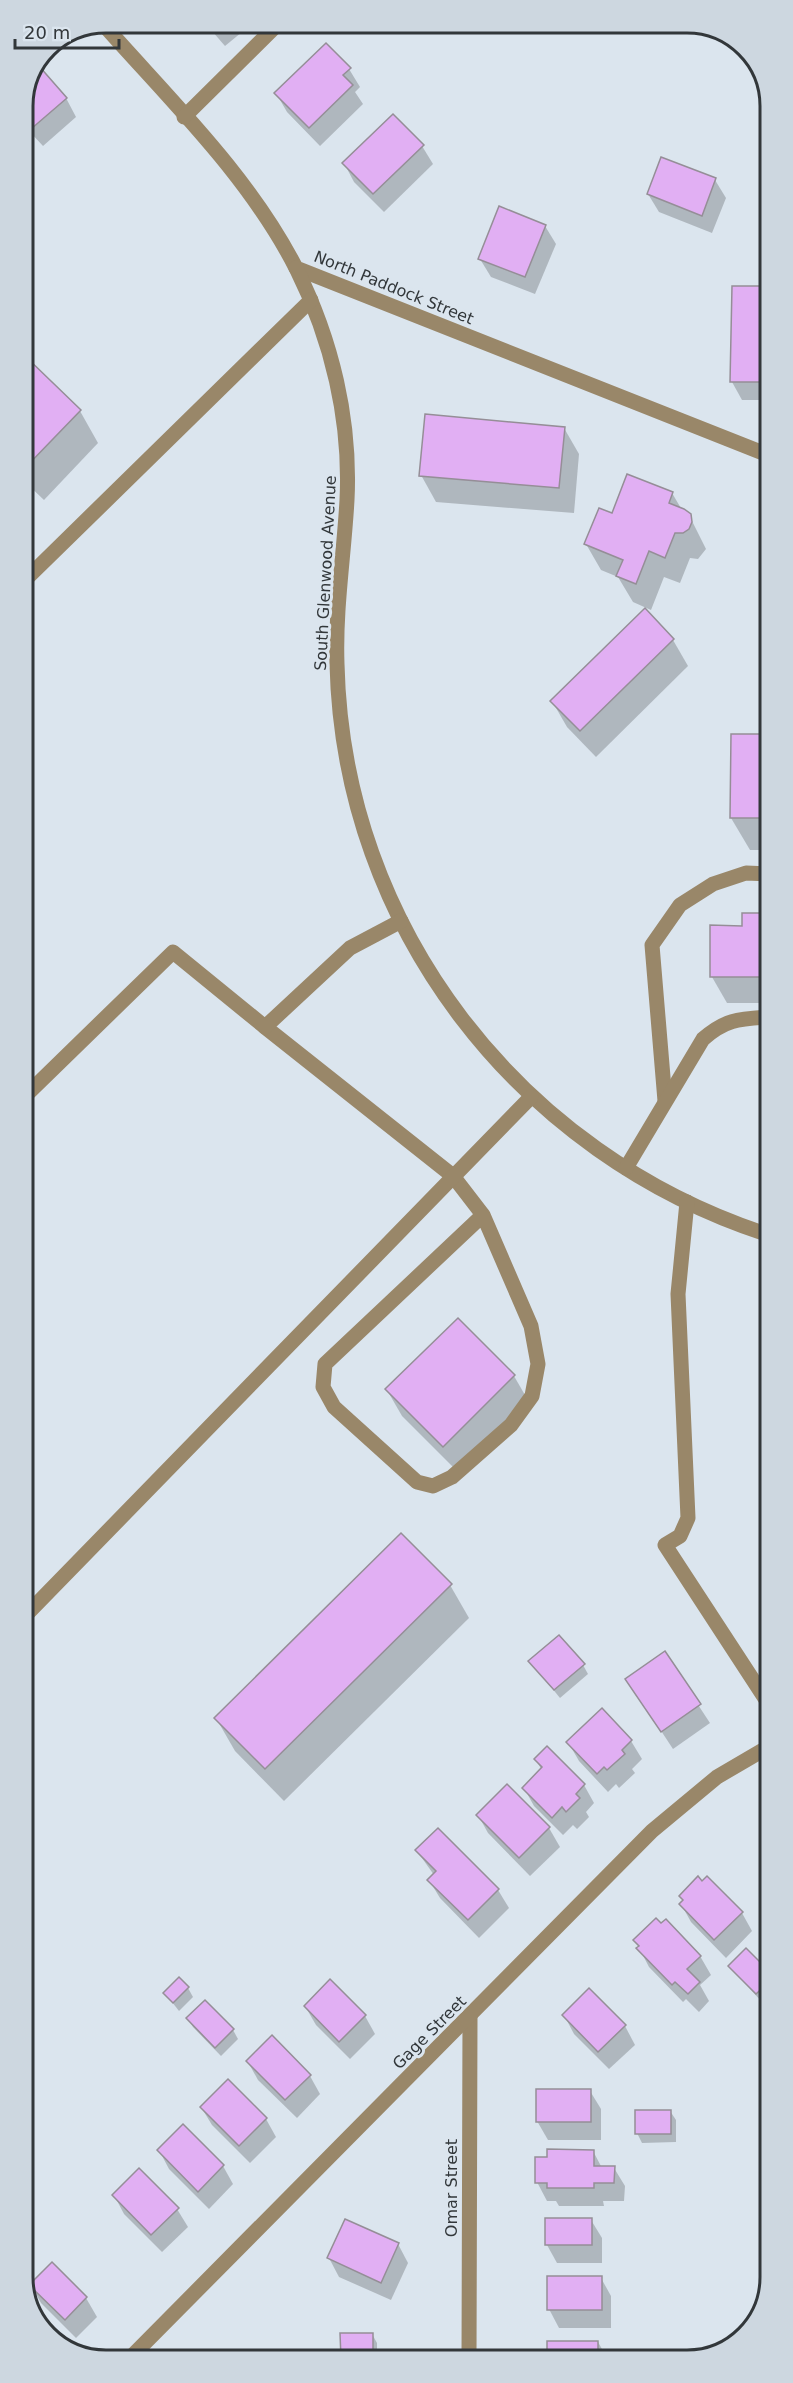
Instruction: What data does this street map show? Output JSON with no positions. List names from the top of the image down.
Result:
{
  "streets": {
    "street": [
      "North Paddock Street",
      "South Glenwood Avenue",
      "Gage Street",
      "Omar Street"
    ]
  },
  "crossings": [
    ["North Paddock Street", "South Glenwood Avenue"],
    ["Gage Street", "Omar Street"]
  ],
  "scale_bar": "20 m"
}
